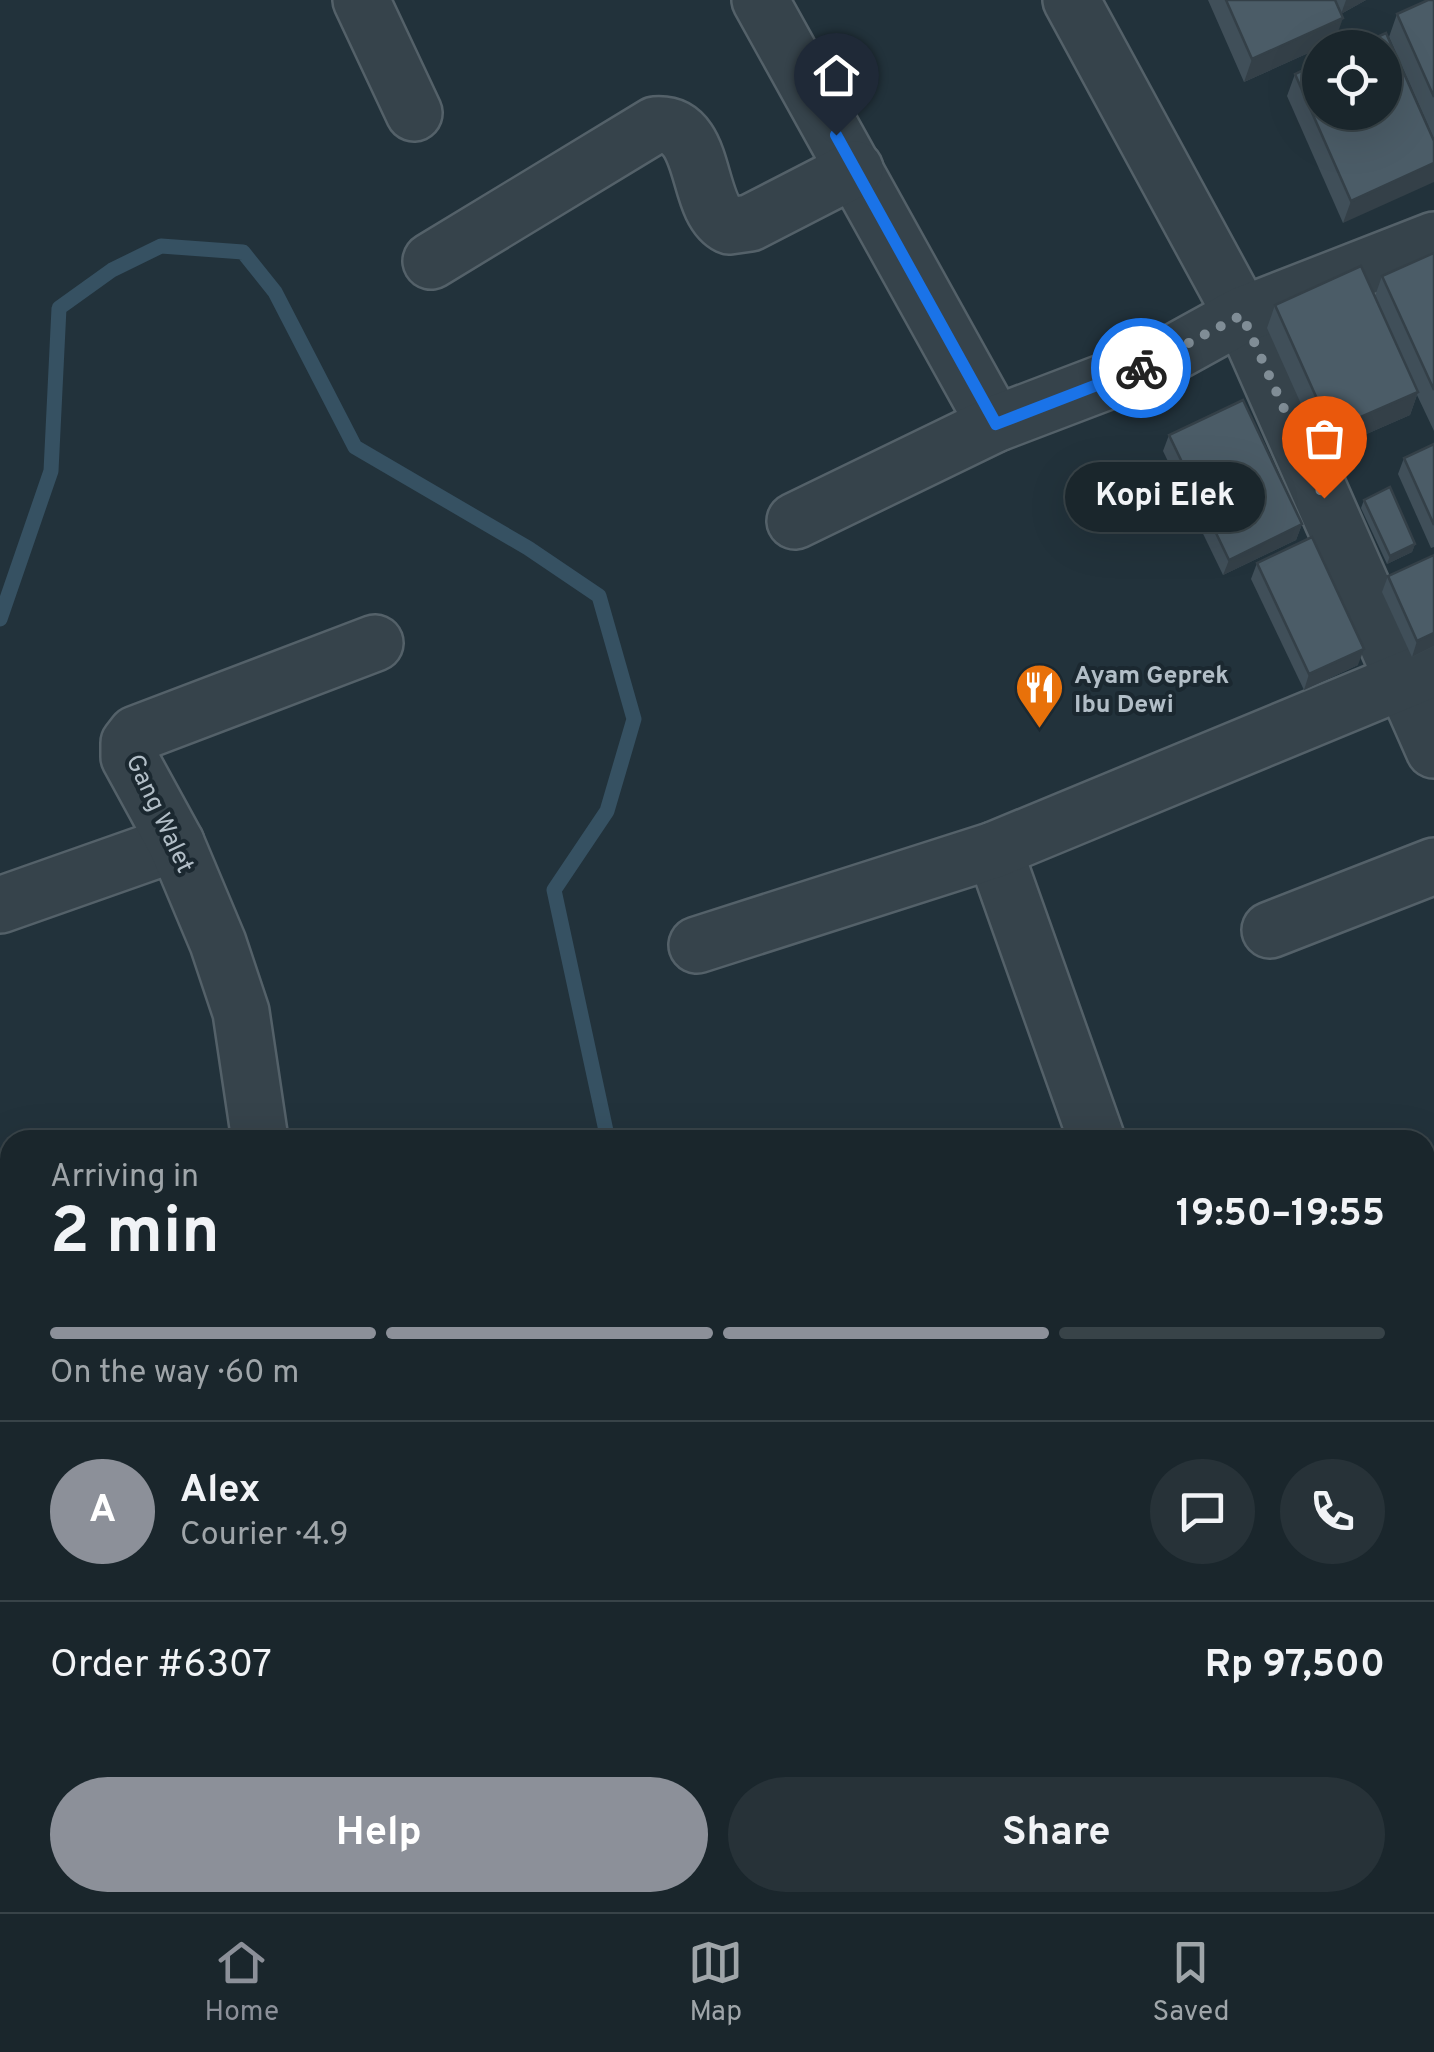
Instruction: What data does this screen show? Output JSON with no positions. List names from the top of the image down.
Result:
{
  "streets": {
    "street": ["Gang Walet"]
  },
  "places": {
    "other": ["Kopi Elek"],
    "restaurant": ["Ayam Geprek Ibu Dewi"]
  },
  "page": {
    "bubble": "Kopi Elek",
    "heading": ["2 min", "Arriving in", "19:50–19:55"],
    "panel": [
      "Alex",
      "Courier · 4.9",
      "Order #6307",
      "Rp 97,500"
    ],
    "bar": "On the way · 60 m",
    "round": "A",
    "buttons": ["Help", "Share"],
    "tabs": ["Home", "Map", "Saved"]
  }
}
